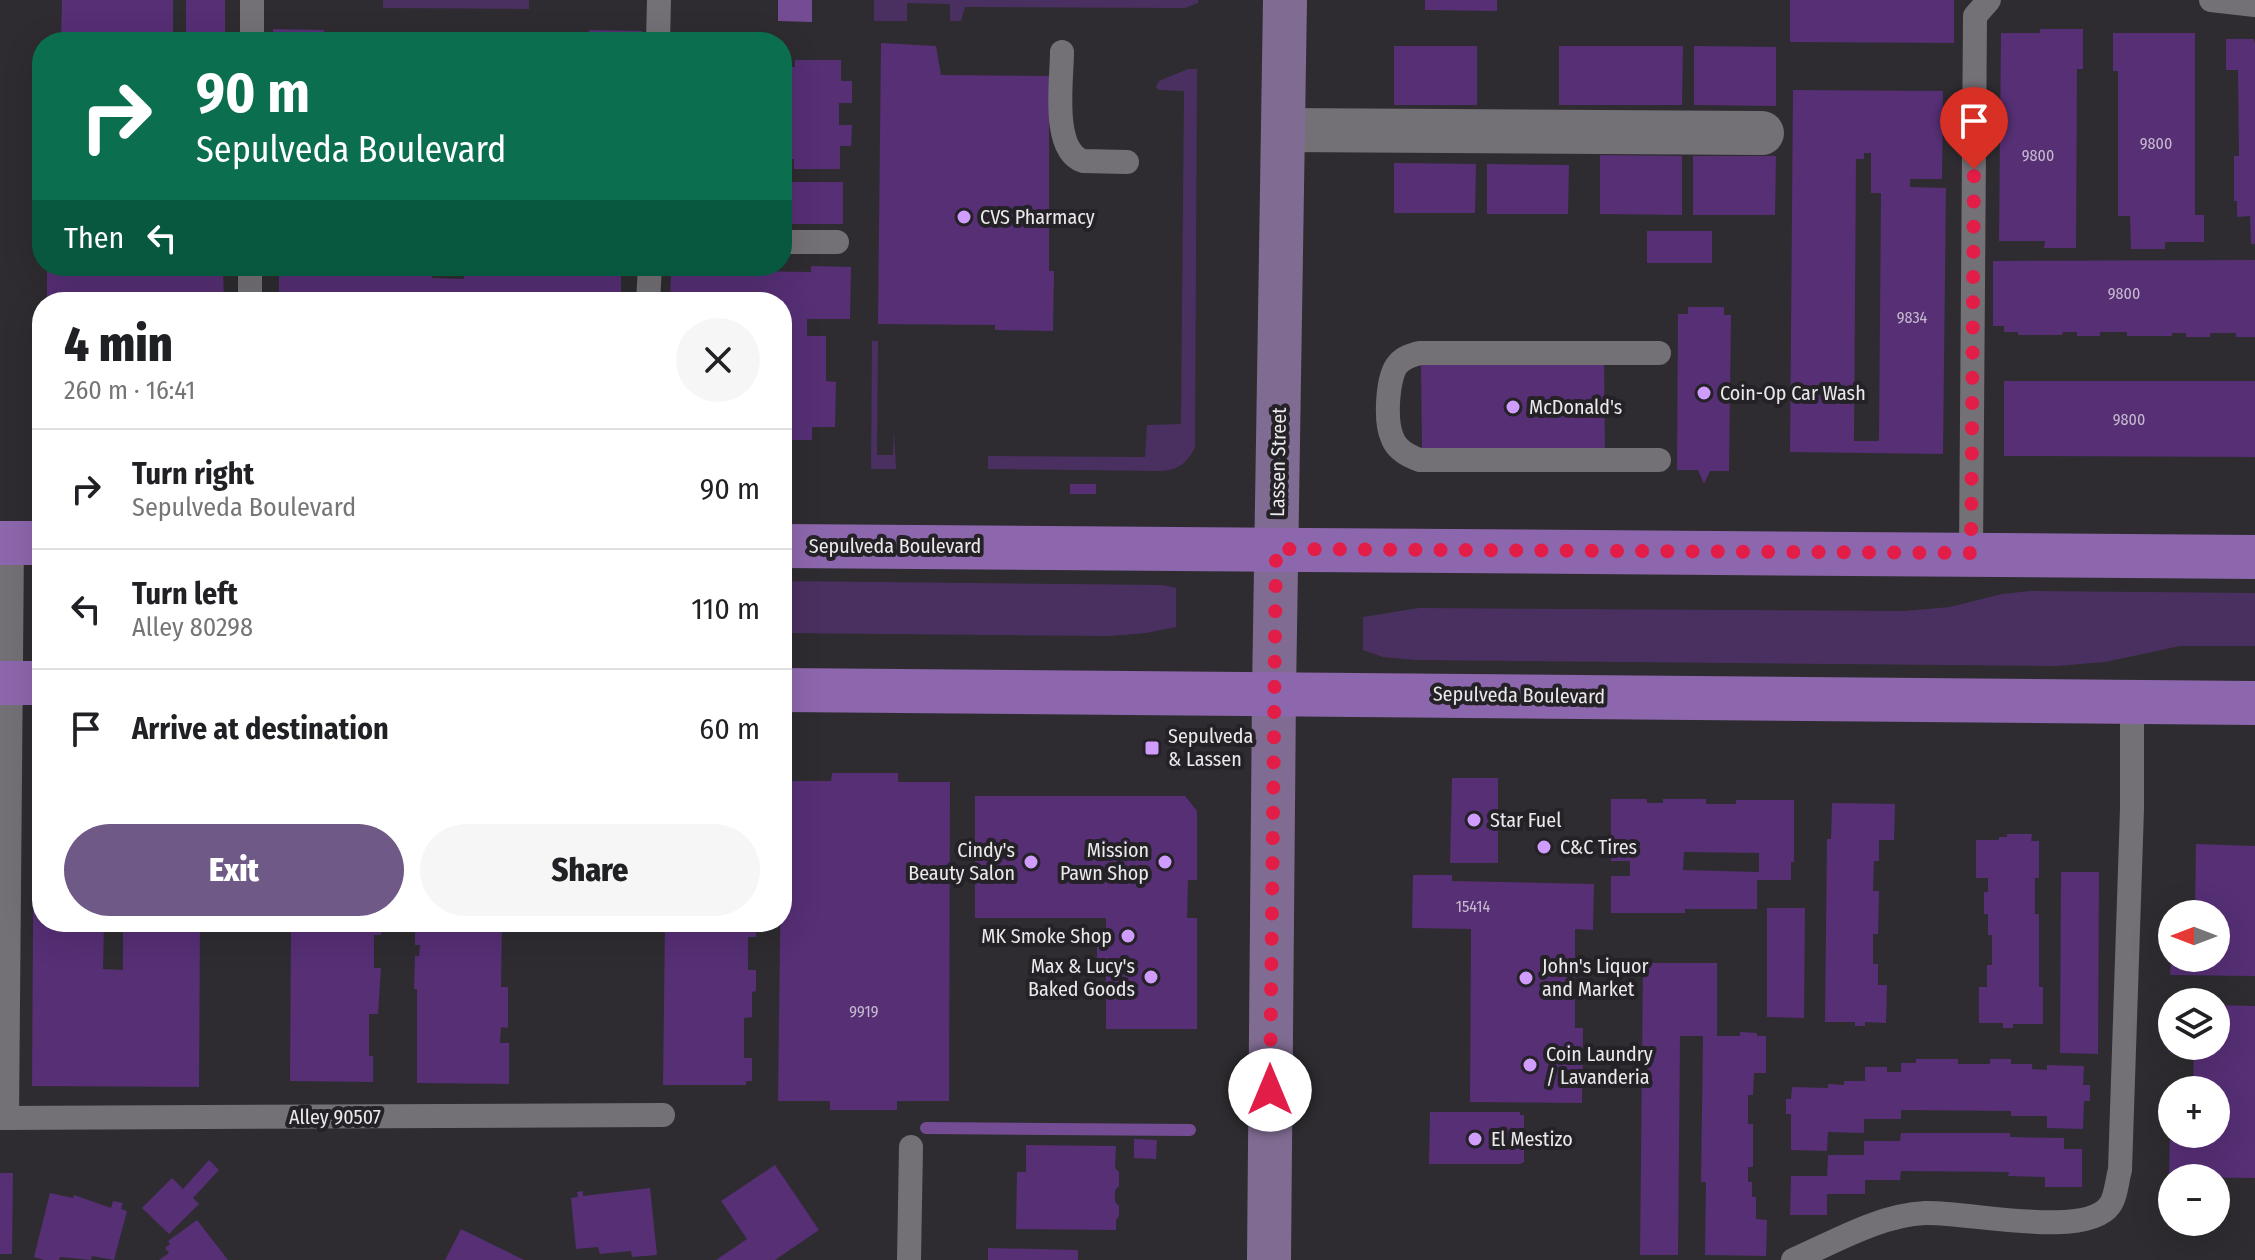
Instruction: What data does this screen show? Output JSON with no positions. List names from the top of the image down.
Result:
{
  "streets": {
    "main road": ["Lassen Street", "Sepulveda Boulevard"],
    "lane": ["Alley 90507"]
  },
  "crossings": [
    ["Lassen Street", "Sepulveda Boulevard"]
  ],
  "places": {
    "other": [
      "CVS Pharmacy",
      "Coin-Op Car Wash",
      "McDonald's",
      "Star Fuel",
      "C&C Tires",
      "Cindy's Beauty Salon",
      "Mission Pawn Shop",
      "MK Smoke Shop",
      "Max & Lucy's Baked Goods",
      "John's Liquor and Market",
      "Coin Laundry / Lavanderia",
      "El Mestizo"
    ],
    "transit": ["Sepulveda & Lassen"]
  },
  "house_numbers": [
    "9800",
    "9800",
    "9800",
    "9834",
    "9800",
    "15414",
    "9919"
  ],
  "north": "left",
  "page": {
    "turn": ["90 m", "Sepulveda Boulevard"],
    "then": "Then",
    "heading": ["4 min", "260 m · 16:41"],
    "list": [
      {
        "name": "Turn right",
        "note": "Sepulveda Boulevard",
        "value": "90 m"
      },
      {
        "name": "Turn left",
        "note": "Alley 80298",
        "value": "110 m"
      },
      {
        "name": "Arrive at destination",
        "value": "60 m"
      }
    ],
    "buttons": ["Exit", "Share"],
    "map_buttons": ["+", "−"]
  }
}
